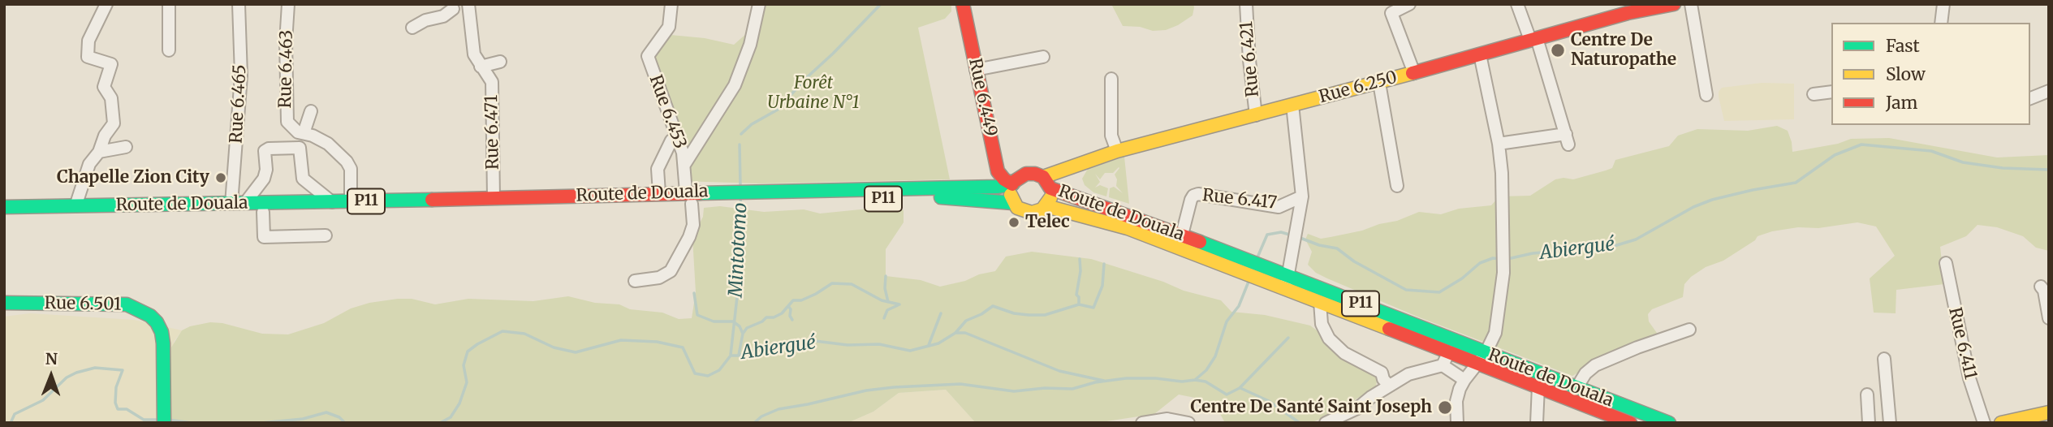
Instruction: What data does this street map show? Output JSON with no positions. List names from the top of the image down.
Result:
{
  "streets": {
    "main road": [
      "Rue 6.250",
      "Rue 6.449",
      "Route de Douala",
      "P11",
      "Rue 6.501"
    ],
    "street": [
      "Rue 6.421",
      "Rue 6.463",
      "Rue 6.465",
      "Rue 6.453",
      "Rue 6.471",
      "Rue 6.417",
      "Rue 6.411"
    ]
  },
  "crossings": [
    ["Rue 6.421", "Rue 6.250"],
    ["Rue 6.463", "Route de Douala"],
    ["Rue 6.250", "Rue 6.449"],
    ["Rue 6.250", "Route de Douala"],
    ["Rue 6.250", "P11"],
    ["Rue 6.250", "Rue 6.417"],
    ["Rue 6.449", "Route de Douala"],
    ["Rue 6.449", "P11"],
    ["Rue 6.465", "Route de Douala"],
    ["Rue 6.453", "Route de Douala"],
    ["Rue 6.453", "P11"],
    ["Rue 6.471", "Route de Douala"],
    ["Route de Douala", "P11"],
    ["Route de Douala", "Rue 6.417"]
  ],
  "water": ["Abiergué", "Mintotomo"],
  "parks": ["Forêt Urbaine N°1"],
  "places": [
    "Centre De Naturopathe",
    "Chapelle Zion City",
    "Telec",
    "Centre De Santé Saint Joseph"
  ],
  "legend": ["Fast", "Slow", "Jam"],
  "north": "top"
}
